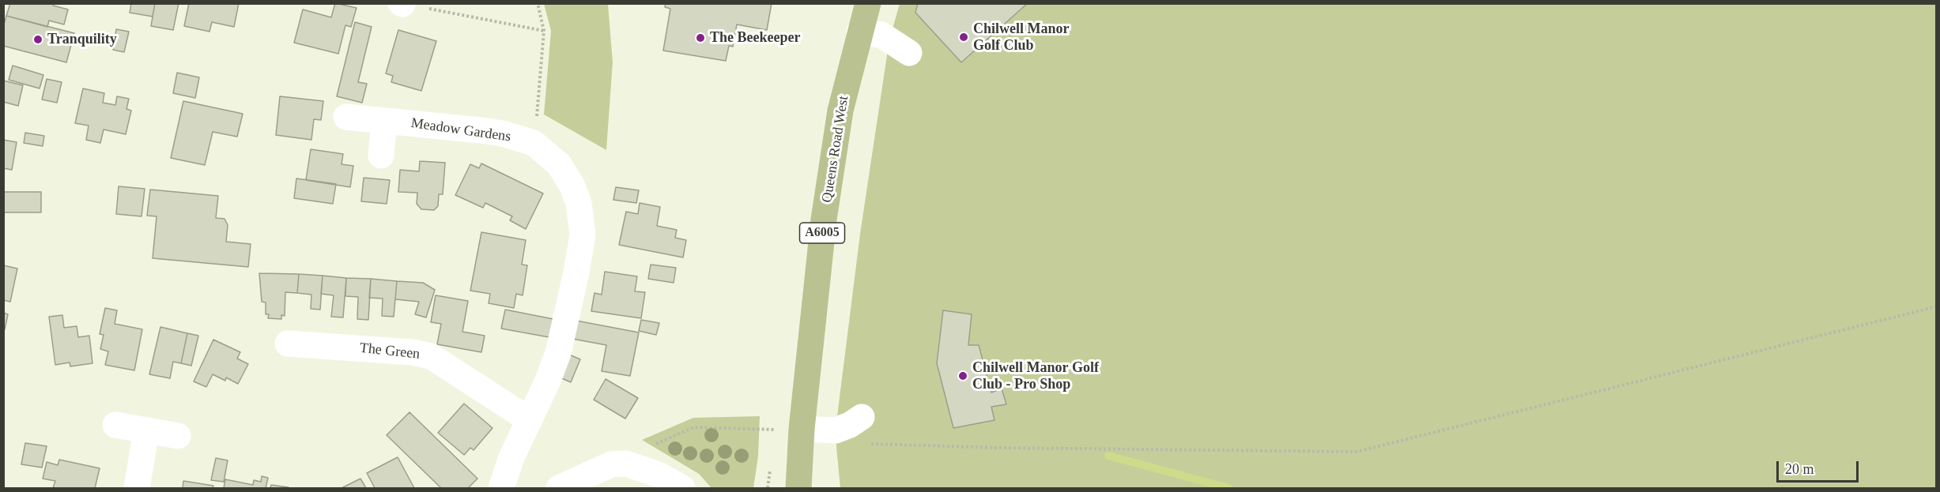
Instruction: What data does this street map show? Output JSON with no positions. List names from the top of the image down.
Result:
{
  "streets": {
    "main road": ["Queens Road West", "A6005"],
    "street": ["Meadow Gardens", "The Green"]
  },
  "crossings": [
    ["Meadow Gardens", "The Green"]
  ],
  "places": [
    "Chilwell Manor Golf Club",
    "The Beekeeper",
    "Tranquility",
    "Chilwell Manor Golf Club - Pro Shop"
  ],
  "scale_bar": "20 m"
}
